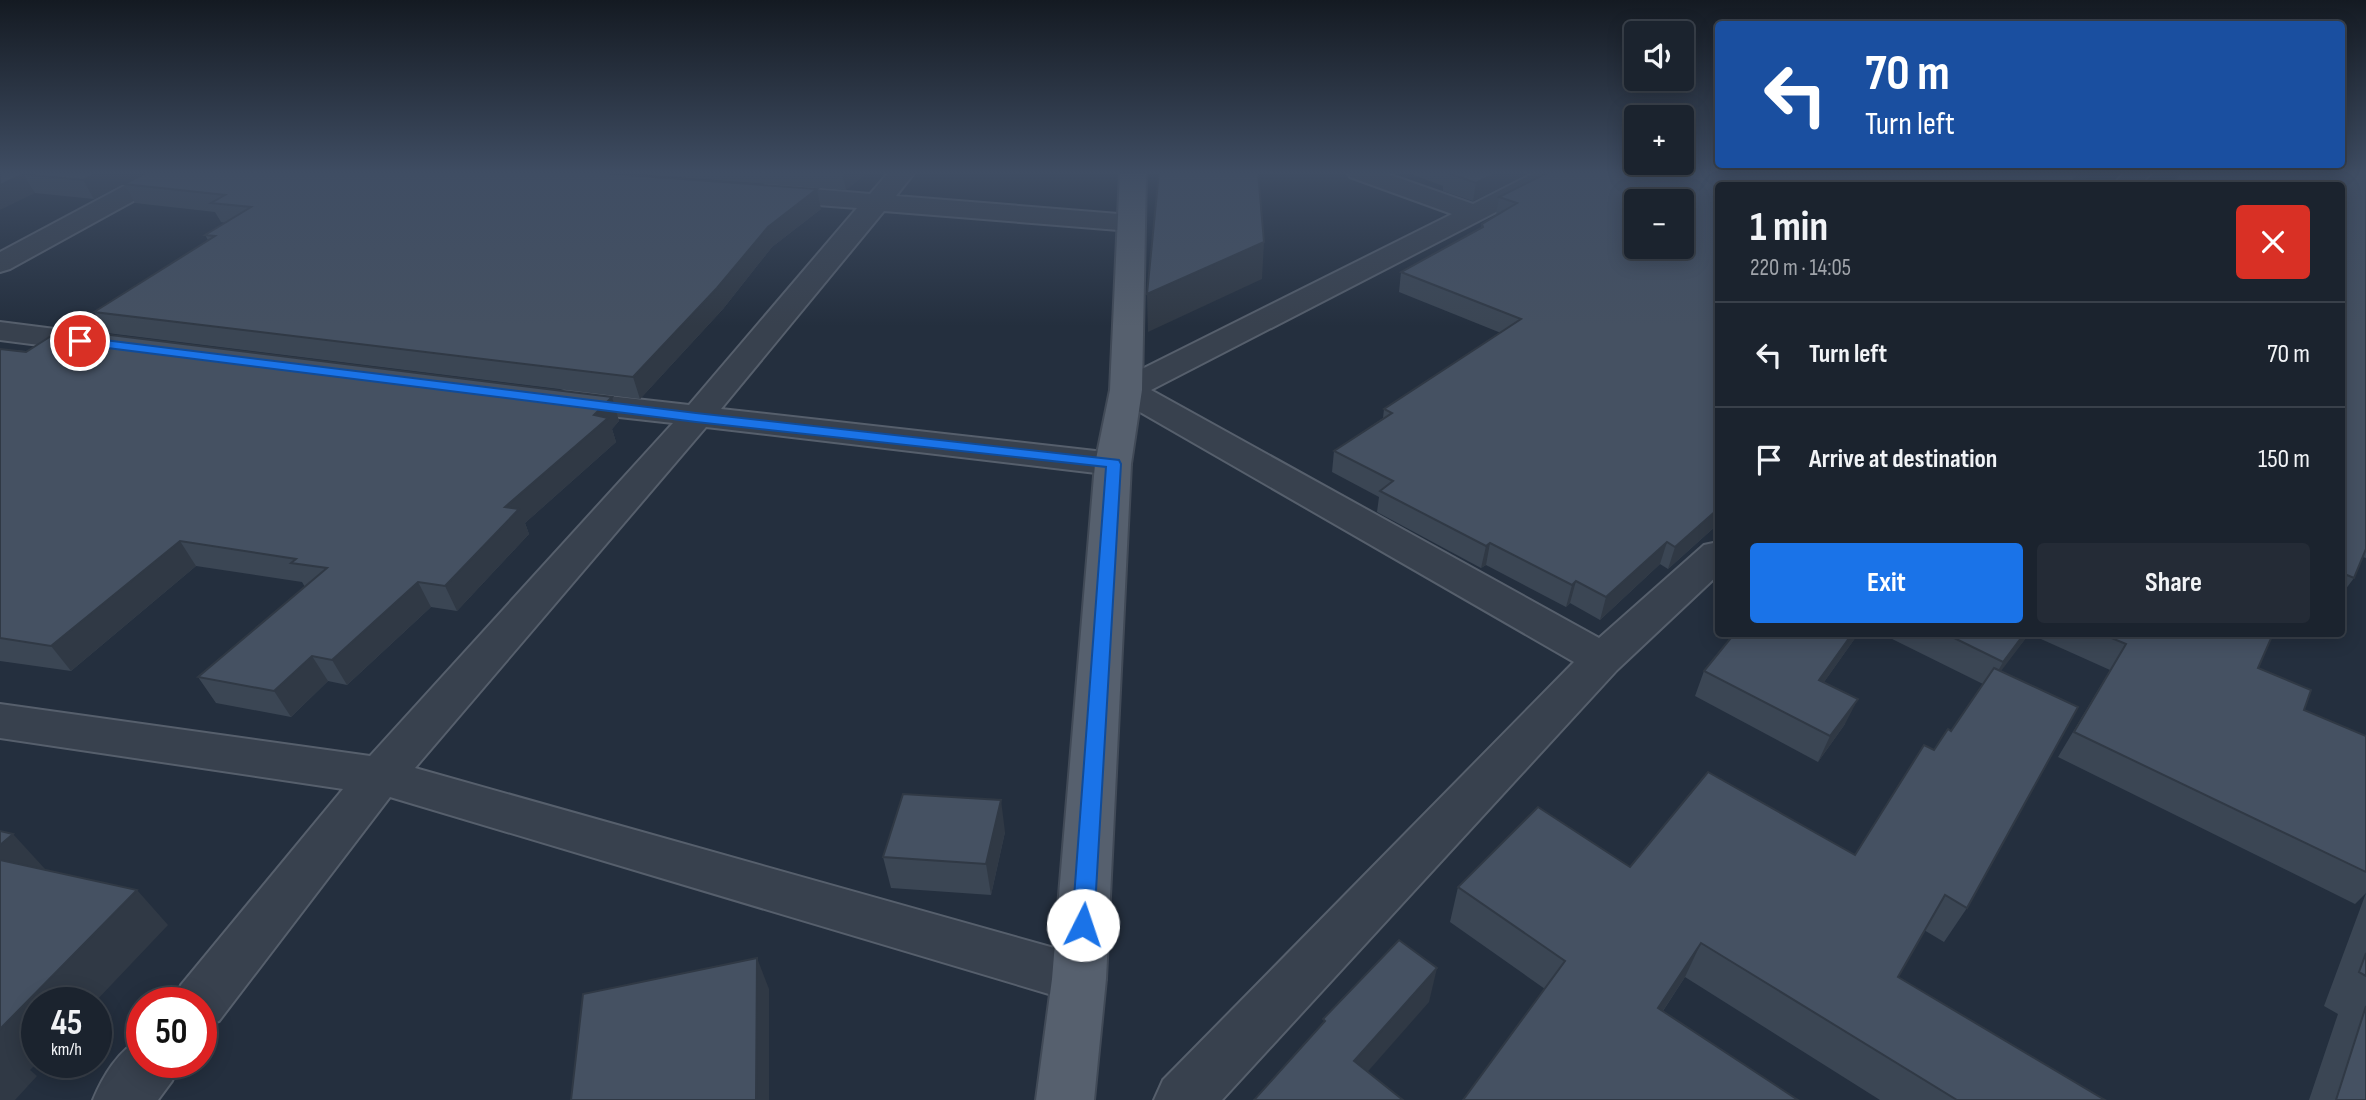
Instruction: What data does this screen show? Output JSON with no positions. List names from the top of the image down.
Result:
{
  "page": {
    "map_buttons": ["+", "−"],
    "turn": ["70 m", "Turn left"],
    "heading": ["1 min", "220 m · 14:05"],
    "list": [
      {
        "name": "Turn left",
        "value": "70 m"
      },
      {
        "name": "Arrive at destination",
        "value": "150 m"
      }
    ],
    "buttons": ["Exit", "Share"],
    "speed": "45 km/h",
    "limit": "50"
  }
}
